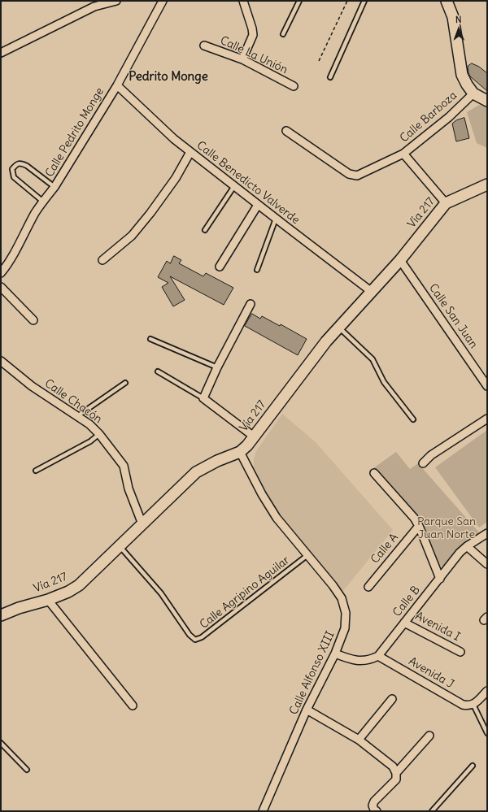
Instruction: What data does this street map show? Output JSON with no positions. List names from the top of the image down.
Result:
{
  "streets": {
    "main road": ["Vía 217"],
    "street": [
      "Calle La Unión",
      "Calle Barboza",
      "Calle Pedrito Monge",
      "Calle Benedicto Valverde",
      "Calle San Juan",
      "Calle Chacón",
      "Calle A",
      "Calle B",
      "Avenida I",
      "Calle Alfonso XIII",
      "Avenida J"
    ],
    "lane": ["Calle Agripino Aguilar"]
  },
  "crossings": [
    ["Calle Barboza", "Vía 217"],
    ["Calle Pedrito Monge", "Calle Benedicto Valverde"],
    ["Calle Benedicto Valverde", "Vía 217"],
    ["Vía 217", "Calle San Juan"],
    ["Vía 217", "Calle Chacón"],
    ["Vía 217", "Calle Agripino Aguilar"],
    ["Vía 217", "Calle Alfonso XIII"],
    ["Calle Agripino Aguilar", "Calle Alfonso XIII"],
    ["Calle B", "Avenida I"],
    ["Calle B", "Avenida J"]
  ],
  "districts": ["Pedrito Monge"],
  "parks": ["Parque San Juan Norte"],
  "north": "top"
}
